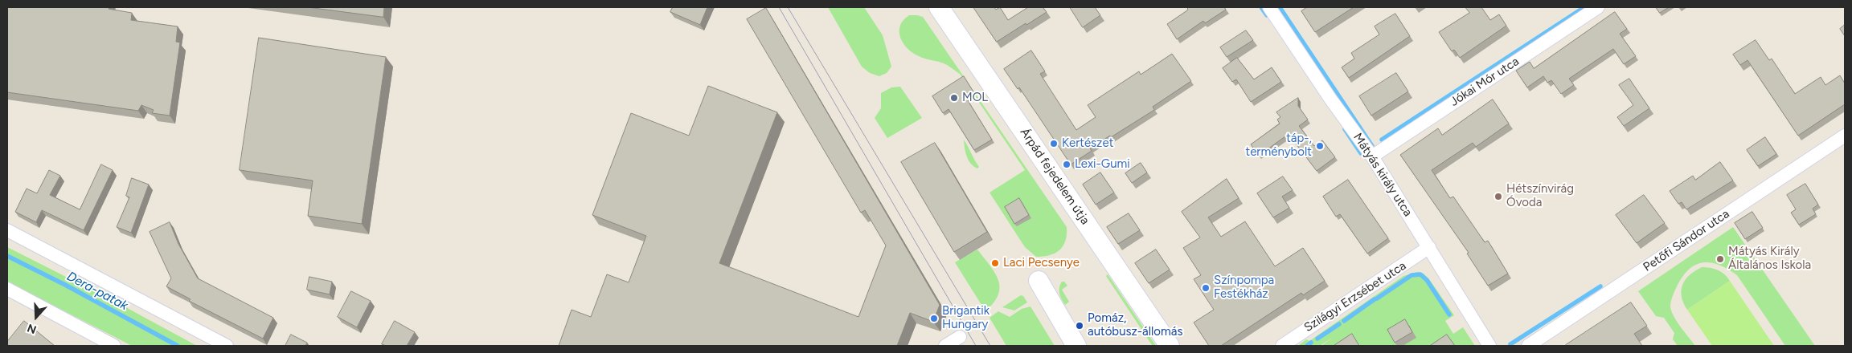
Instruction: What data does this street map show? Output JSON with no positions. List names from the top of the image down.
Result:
{
  "streets": {
    "main road": ["Árpád fejedelem útja"],
    "street": [
      "Jókai Mór utca",
      "Mátyás király utca",
      "Petőfi Sándor utca",
      "Szilágyi Erzsébet utca"
    ]
  },
  "crossings": [
    ["Jókai Mór utca", "Mátyás király utca"],
    ["Mátyás király utca", "Szilágyi Erzsébet utca"]
  ],
  "water": ["Dera-patak"],
  "places": [
    "MOL",
    "Kertészet",
    "táp-, terménybolt",
    "Lexi-Gumi",
    "Hétszínvirág Óvoda",
    "Mátyás Király Általános Iskola",
    "Laci Pecsenye",
    "Színpompa Festékház",
    "Brigantik Hungary",
    "Pomáz, autóbusz-állomás"
  ],
  "north": "bottom"
}
